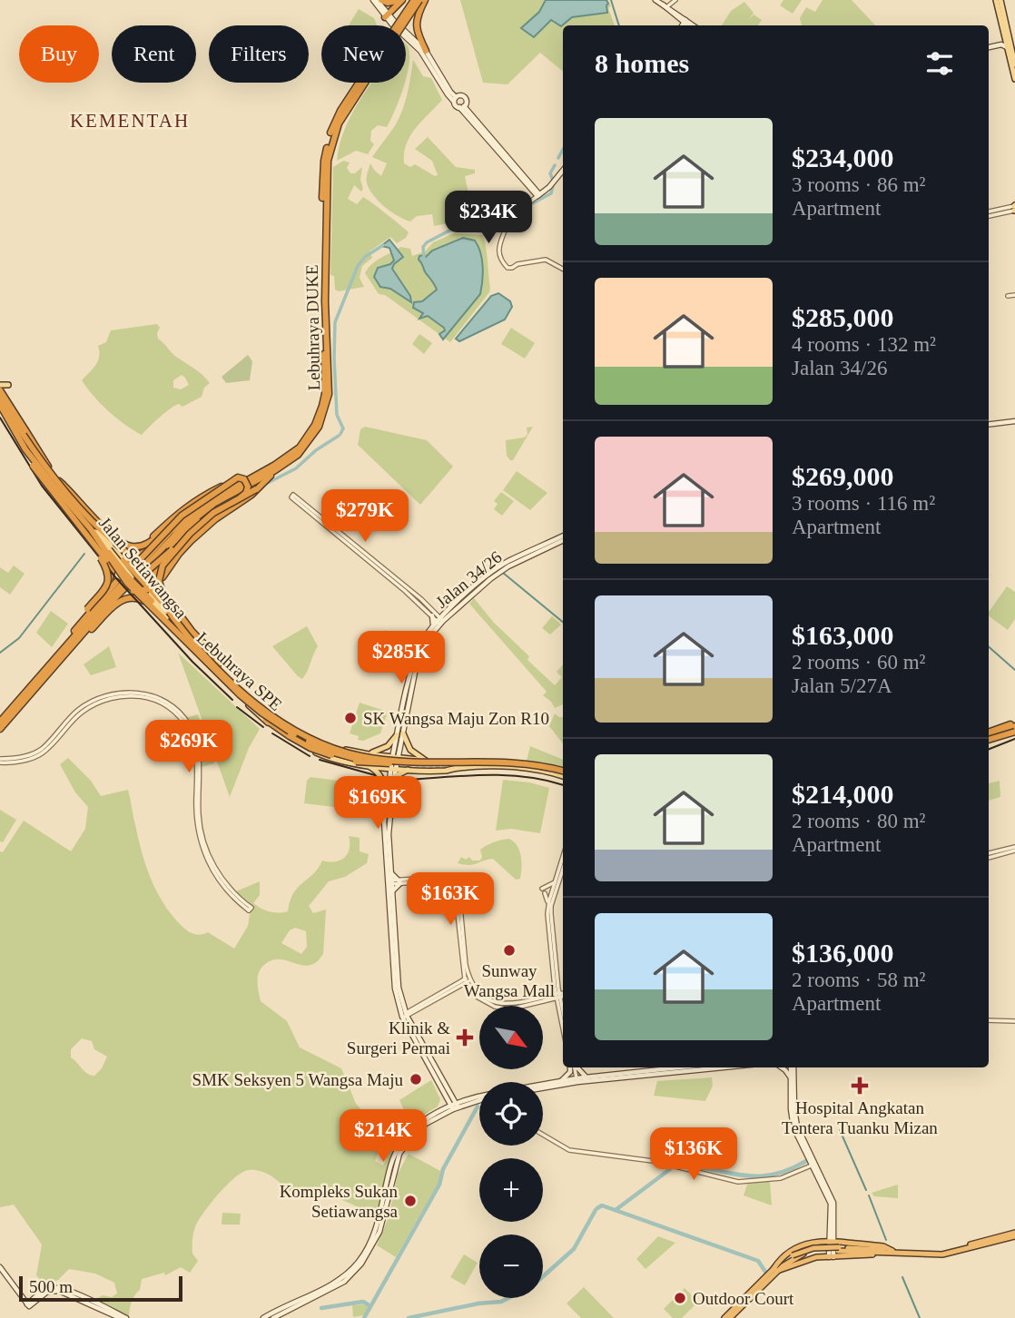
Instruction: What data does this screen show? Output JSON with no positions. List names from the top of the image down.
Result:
{
  "streets": {
    "highway": ["Lebuhraya DUKE", "Lebuhraya SPE"],
    "main road": ["Jalan Setiawangsa", "Jalan 34/26"]
  },
  "crossings": [
    ["Jalan Setiawangsa", "Lebuhraya SPE"],
    ["Jalan 34/26", "Lebuhraya SPE"]
  ],
  "districts": ["KEMENTAH"],
  "places": {
    "other": [
      "SK Wangsa Maju Zon R10",
      "Sunway Wangsa Mall",
      "SMK Seksyen 5 Wangsa Maju",
      "Kompleks Sukan Setiawangsa",
      "Outdoor Court"
    ],
    "health": ["Klinik & Surgeri Permai", "Hospital Angkatan Tentera Tuanku Mizan"]
  },
  "scale_bar": "500 m",
  "north": "bottom right",
  "page": {
    "chip": [
      "Buy",
      "Rent",
      "Filters",
      "New"
    ],
    "heading": "8 homes",
    "list": [
      {
        "name": "$234,000",
        "note": "3 rooms · 86 m² · Apartment"
      },
      {
        "name": "$285,000",
        "note": "4 rooms · 132 m² · Jalan 34/26"
      },
      {
        "name": "$269,000",
        "note": "3 rooms · 116 m² · Apartment"
      },
      {
        "name": "$163,000",
        "note": "2 rooms · 60 m² · Jalan 5/27A"
      },
      {
        "name": "$214,000",
        "note": "2 rooms · 80 m² · Apartment"
      },
      {
        "name": "$136,000",
        "note": "2 rooms · 58 m² · Apartment"
      }
    ],
    "price": [
      "$234K",
      "$279K",
      "$285K",
      "$269K",
      "$169K",
      "$163K",
      "$214K",
      "$136K"
    ],
    "map_buttons": ["+", "−"],
    "scale": "500 m"
  }
}
